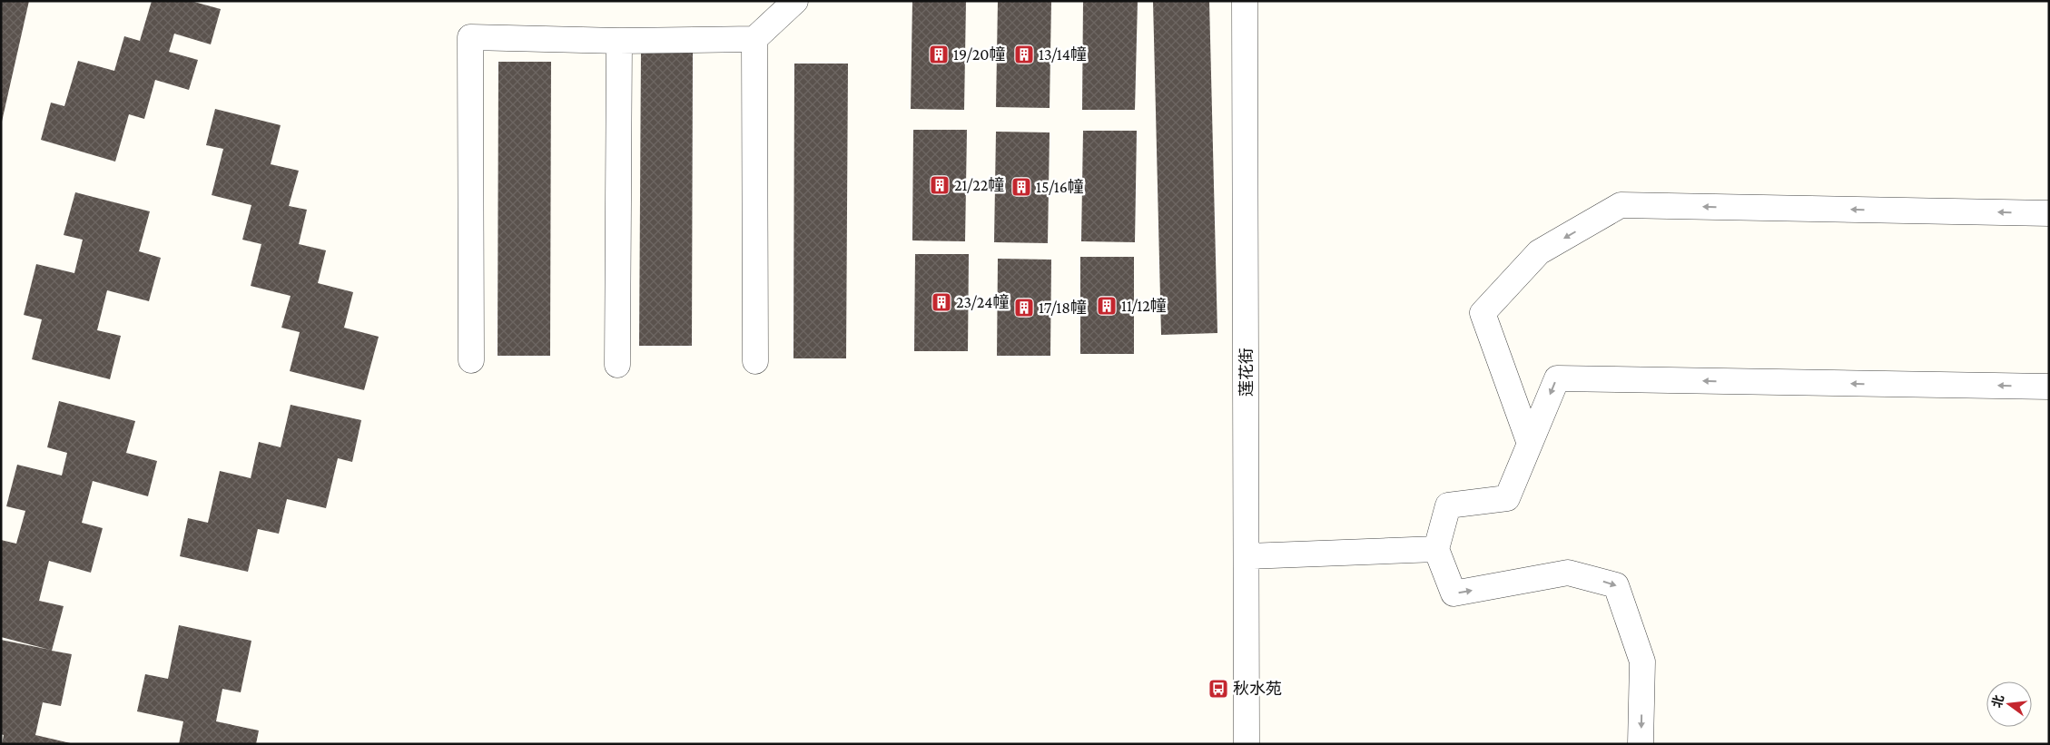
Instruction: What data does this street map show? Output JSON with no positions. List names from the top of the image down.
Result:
{
  "streets": {
    "street": ["莲花街"]
  },
  "places": {
    "building": [
      "19/20幢",
      "13/14幢",
      "21/22幢",
      "15/16幢",
      "23/24幢",
      "11/12幢",
      "17/18幢"
    ],
    "bus stop": ["秋水苑"]
  },
  "north": "left"
}
